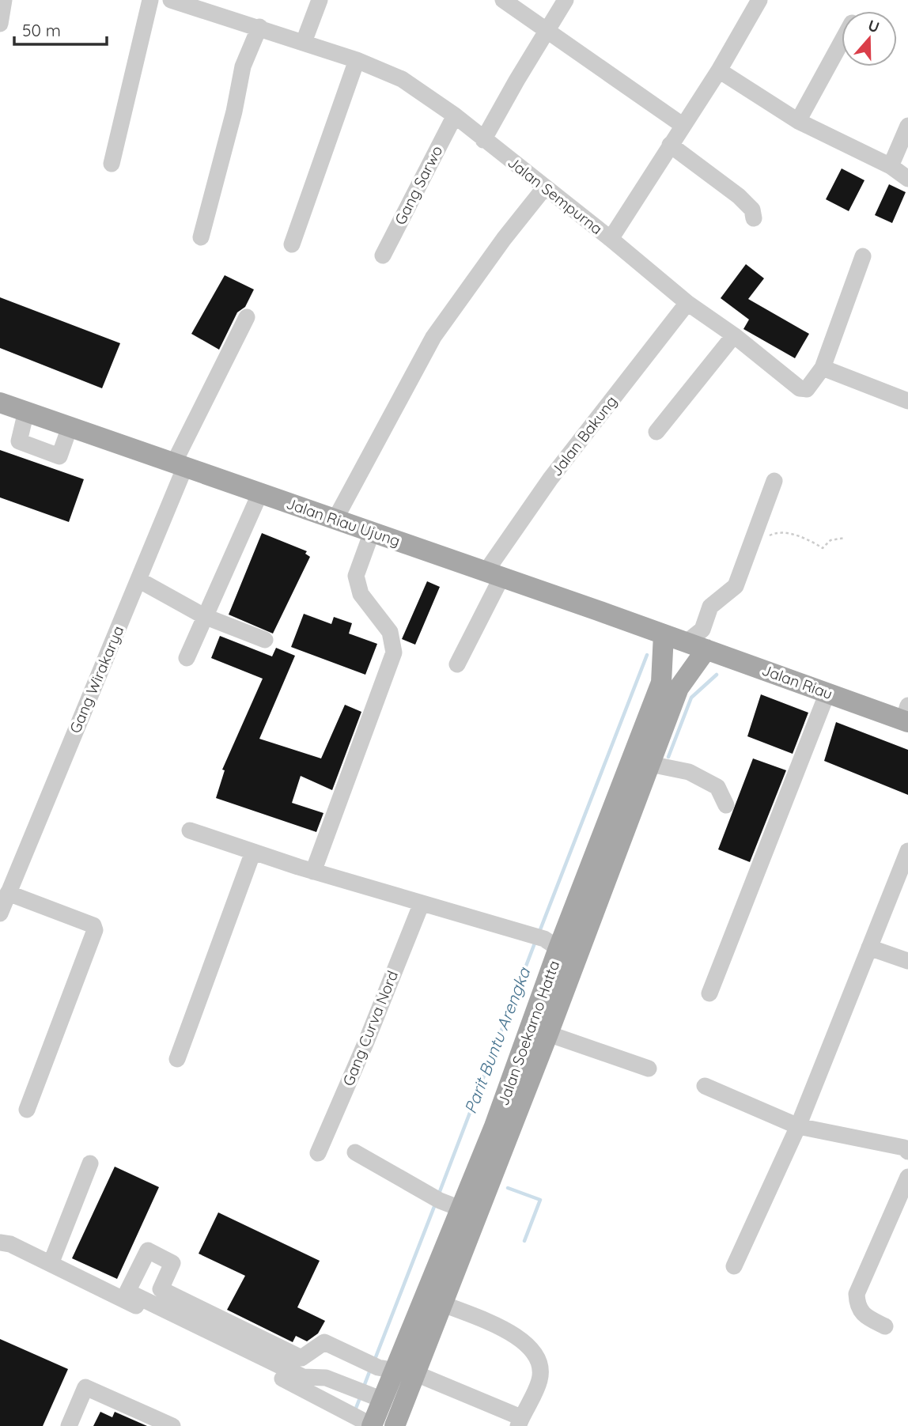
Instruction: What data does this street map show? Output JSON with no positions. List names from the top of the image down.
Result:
{
  "streets": {
    "main road": ["Jalan Riau Ujung", "Jalan Riau", "Jalan Soekarno Hatta"],
    "street": [
      "Gang Sarwo",
      "Jalan Sempurna",
      "Jalan Bakung",
      "Gang Wirakarya",
      "Gang Curva Nord"
    ]
  },
  "crossings": [
    ["Gang Sarwo", "Jalan Sempurna"],
    ["Jalan Sempurna", "Jalan Bakung"],
    ["Jalan Bakung", "Jalan Riau Ujung"],
    ["Jalan Riau Ujung", "Gang Wirakarya"],
    ["Jalan Riau Ujung", "Jalan Riau"],
    ["Jalan Riau Ujung", "Jalan Soekarno Hatta"],
    ["Jalan Riau", "Jalan Soekarno Hatta"]
  ],
  "water": ["Parit Buntu Arengka"],
  "scale_bar": "50 m",
  "north": "top"
}
